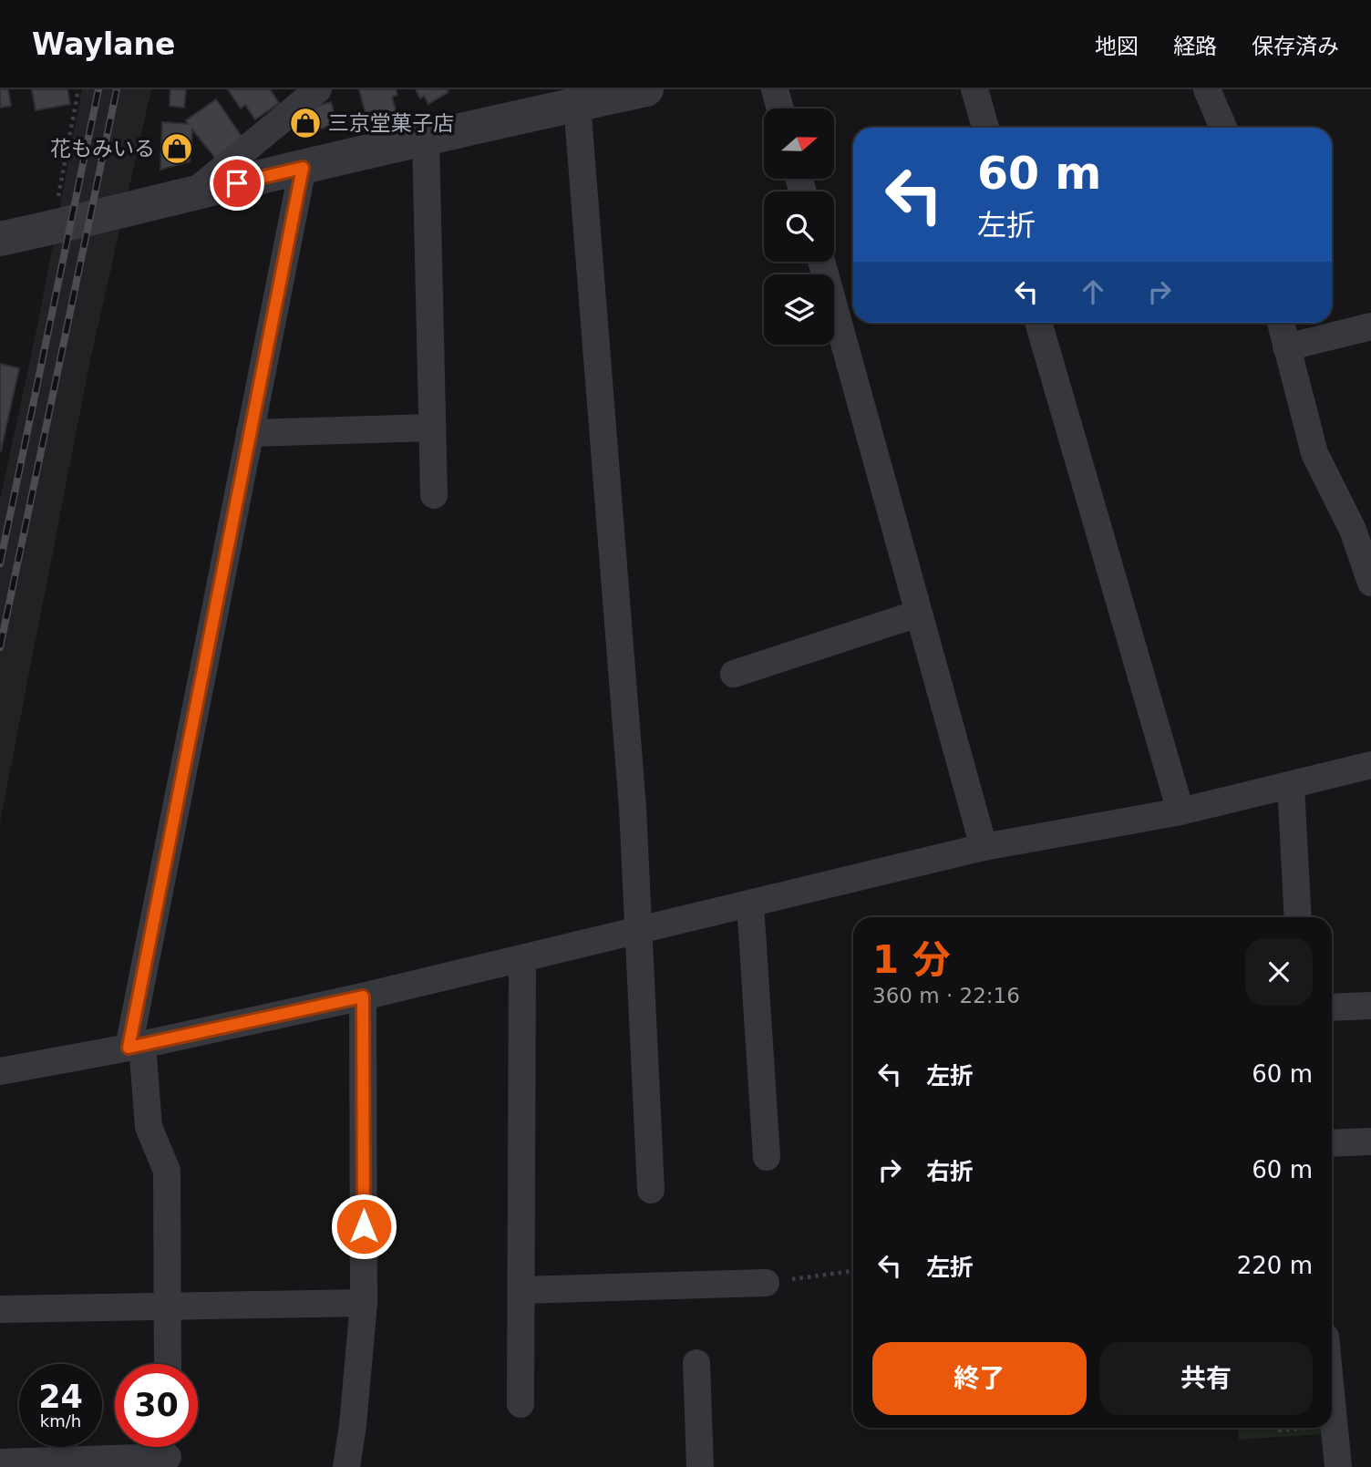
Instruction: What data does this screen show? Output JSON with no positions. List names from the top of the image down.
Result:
{
  "places": {
    "shop": ["三京堂菓子店", "花もみいる"]
  },
  "north": "right",
  "page": {
    "header": "Waylane",
    "nav": ["地図", "経路", "保存済み"],
    "turn": ["60 m", "左折"],
    "heading": ["1 分", "360 m · 22:16"],
    "list": [
      {
        "name": "左折",
        "value": "60 m"
      },
      {
        "name": "右折",
        "value": "60 m"
      },
      {
        "name": "左折",
        "value": "220 m"
      }
    ],
    "buttons": ["終了", "共有"],
    "speed": "24 km/h",
    "limit": "30"
  }
}
